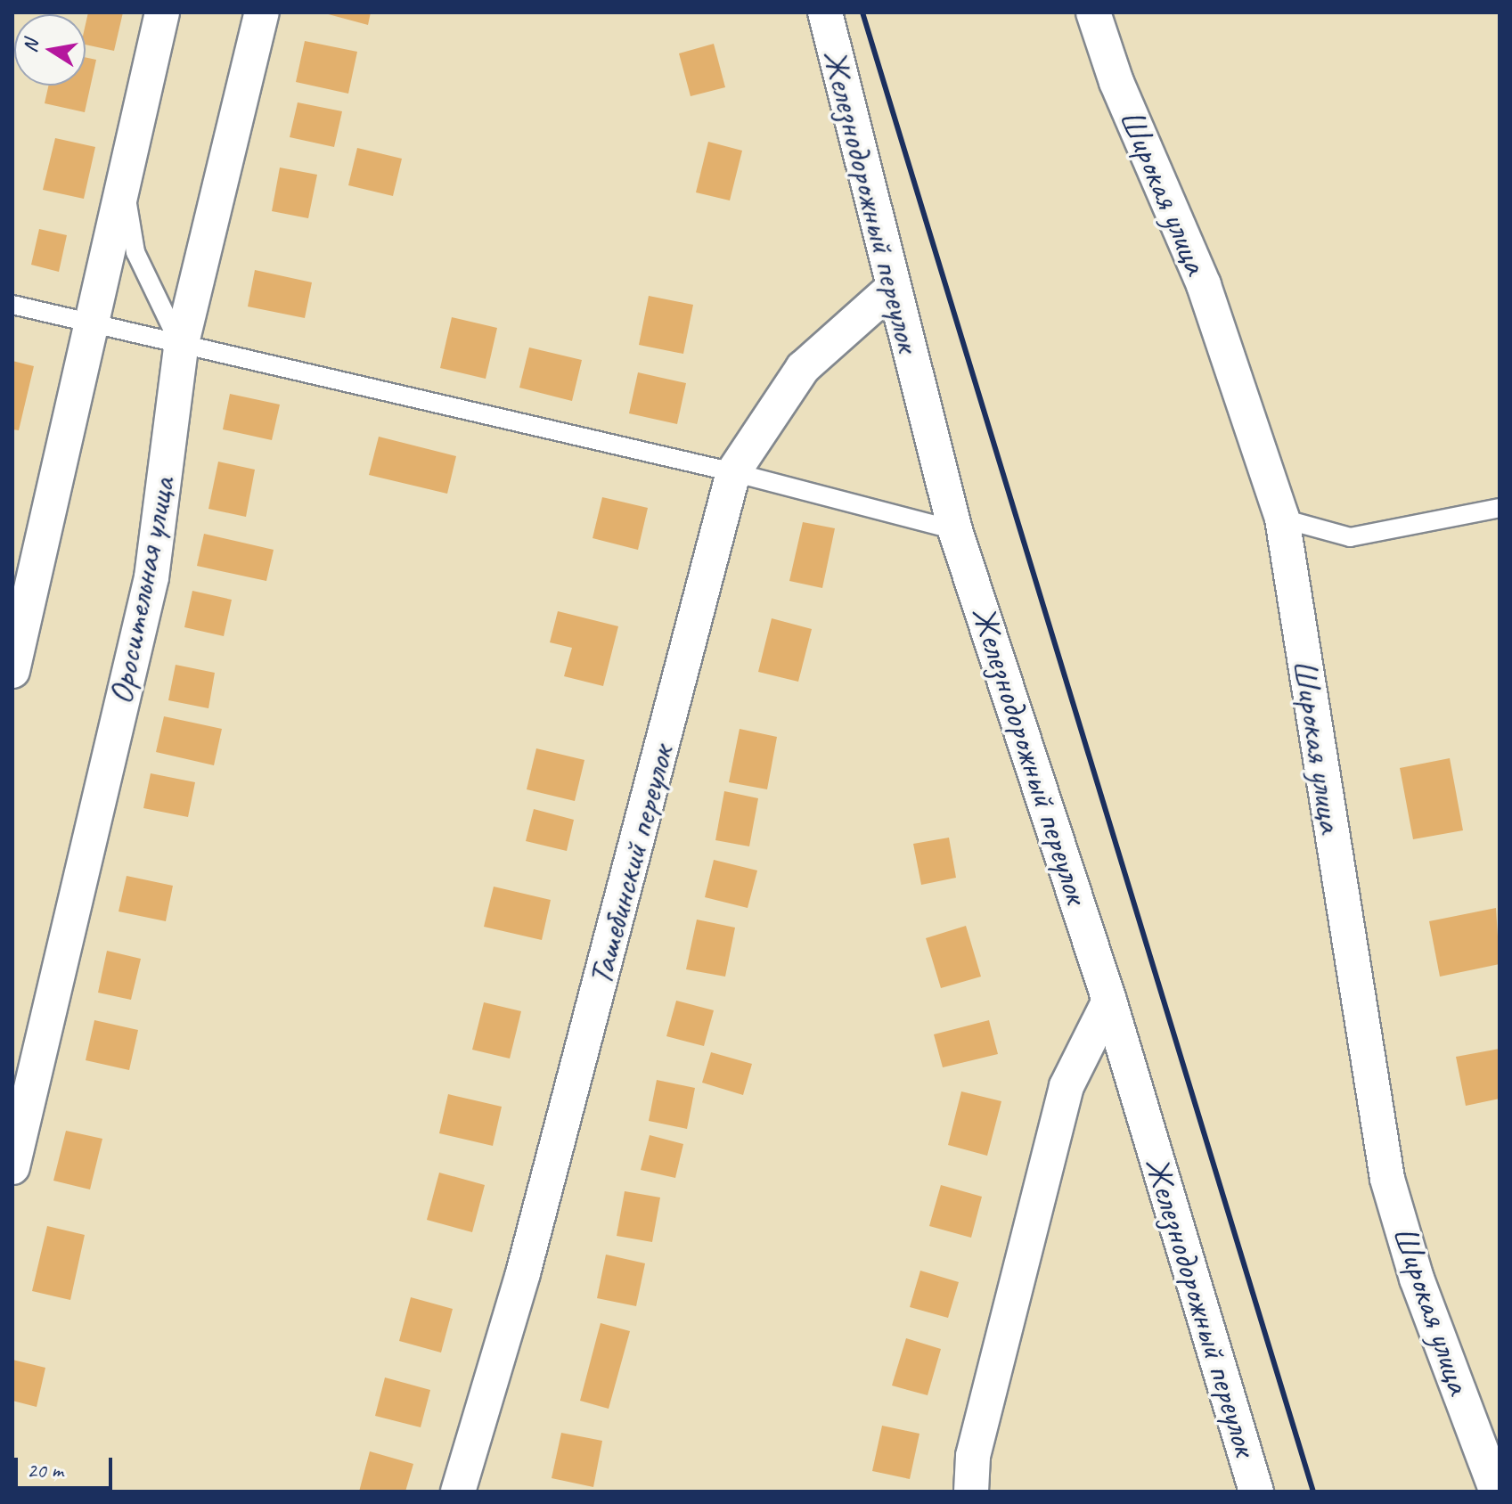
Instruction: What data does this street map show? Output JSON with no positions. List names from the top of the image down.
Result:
{
  "streets": {
    "street": [
      "Широкая улица",
      "Железнодорожный переулок",
      "Оросительная улица",
      "Ташебинский переулок"
    ]
  },
  "crossings": [
    ["Железнодорожный переулок", "Ташебинский переулок"]
  ],
  "scale_bar": "20 m",
  "north": "left"
}
